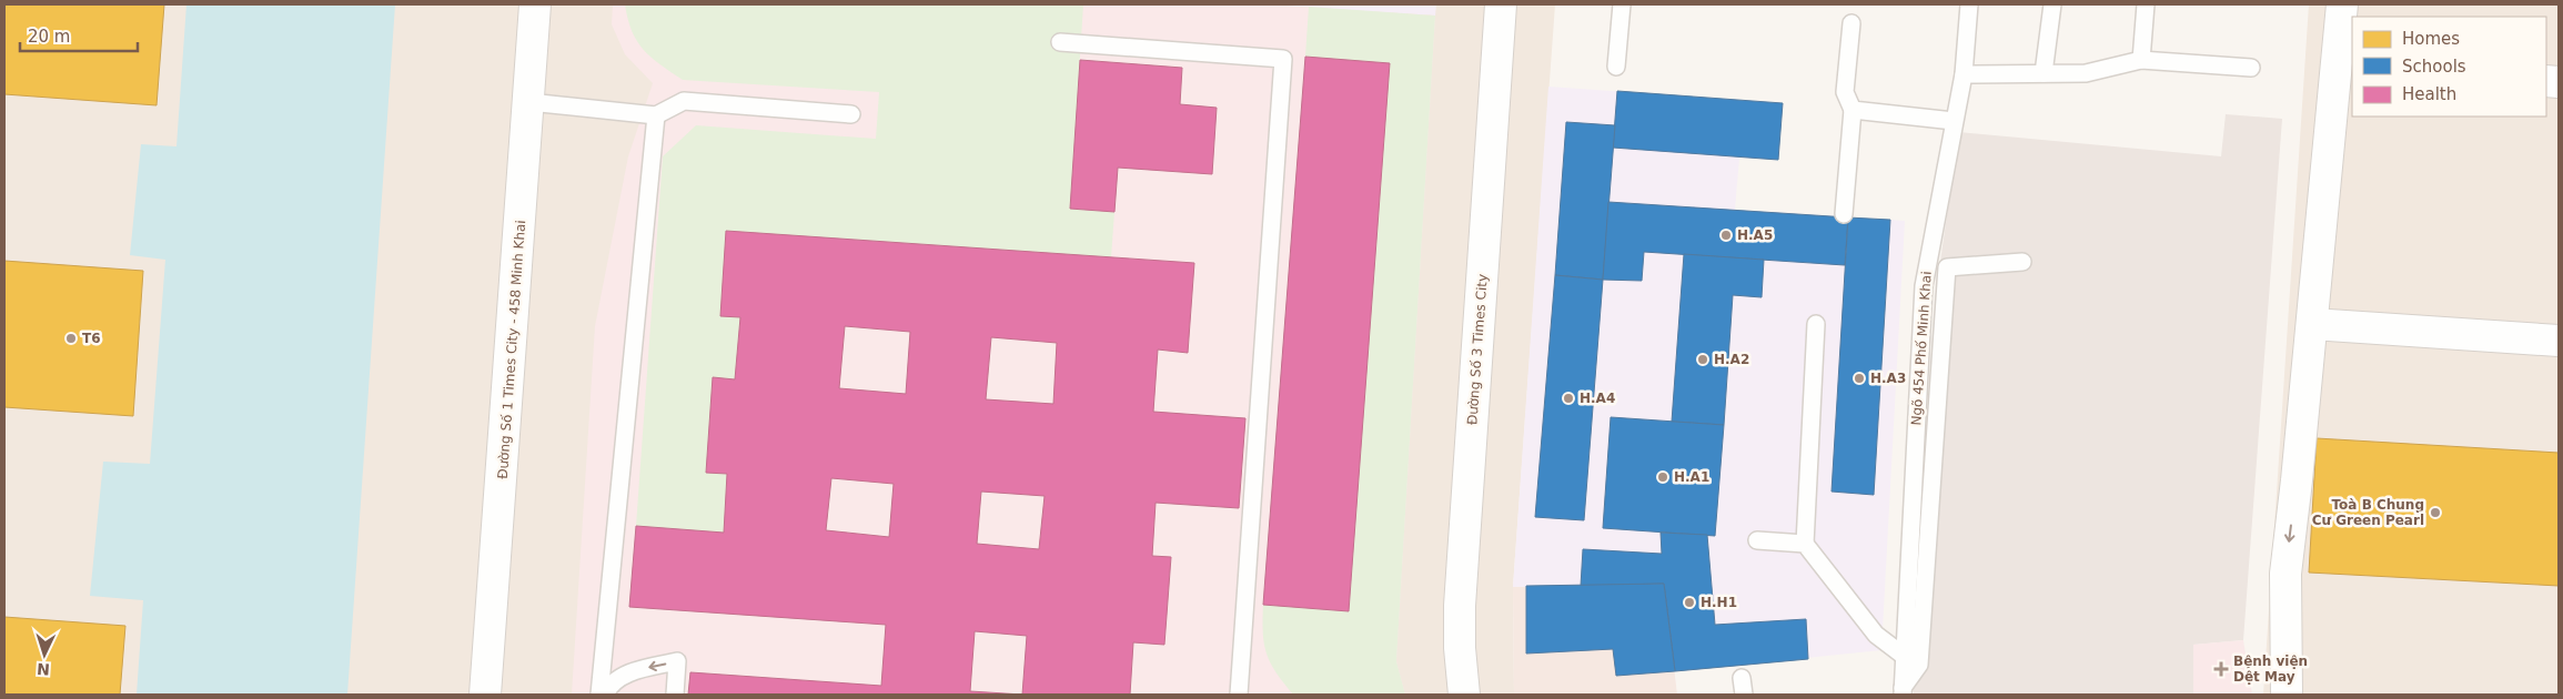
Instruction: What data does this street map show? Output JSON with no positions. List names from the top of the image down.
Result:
{
  "streets": {
    "street": ["Đường Số 1 Times City - 458 Minh Khai", "Đường Số 3 Times City"],
    "lane": ["Ngõ 454 Phố Minh Khai"]
  },
  "places": {
    "other": [
      "H.A5",
      "T6",
      "H.A2",
      "H.A3",
      "H.A4",
      "H.A1",
      "Toà B Chung Cư Green Pearl",
      "H.H1"
    ],
    "health": ["Bệnh viện Dệt May"]
  },
  "legend": ["Homes", "Schools", "Health"],
  "scale_bar": "20 m",
  "north": "bottom"
}
